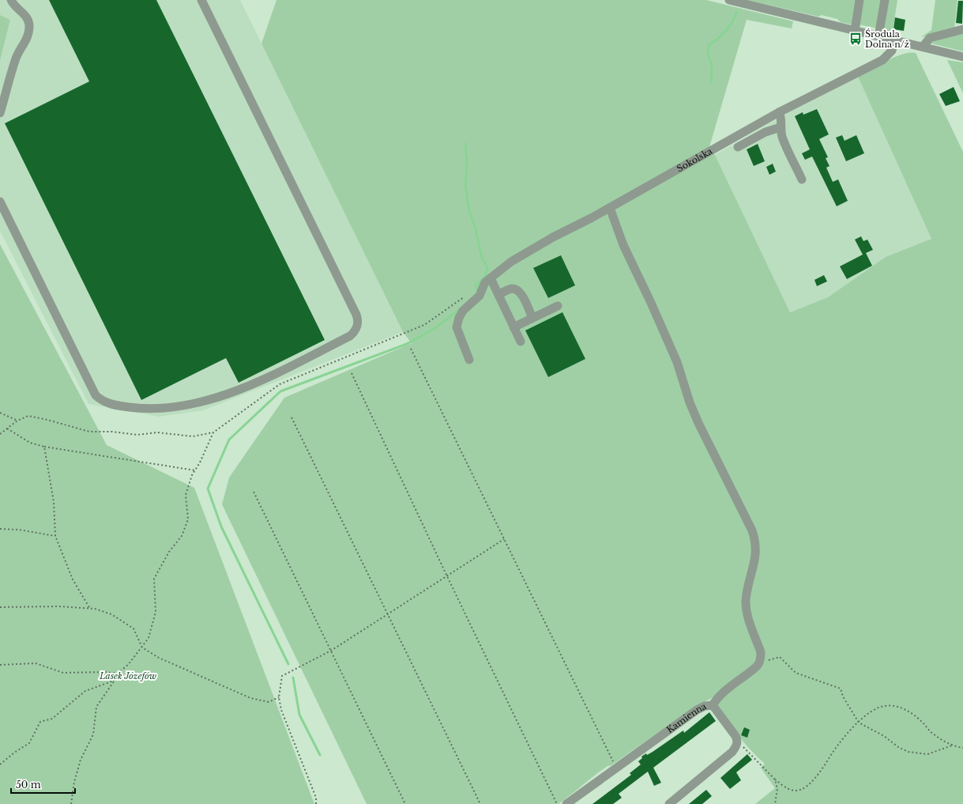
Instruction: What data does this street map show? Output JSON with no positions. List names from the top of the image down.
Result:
{
  "streets": {
    "street": ["Sokolska", "Kamienna"]
  },
  "parks": ["Lasek Józefów"],
  "places": {
    "bus stop": ["Środula Dolna n/ż"]
  },
  "scale_bar": "50 m"
}
